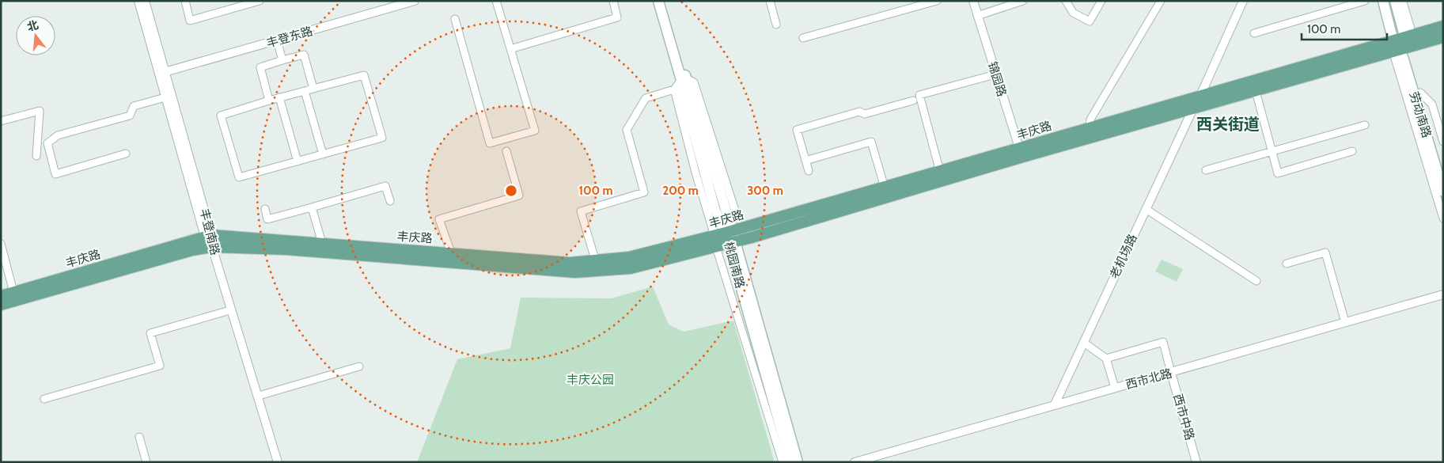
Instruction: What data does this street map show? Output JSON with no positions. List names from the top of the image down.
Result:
{
  "streets": {
    "main road": ["劳动南路", "丰庆路", "桃园南路"],
    "street": [
      "丰登东路",
      "锦园路",
      "丰登南路",
      "老机场路",
      "西市北路",
      "西市中路"
    ]
  },
  "crossings": [
    ["丰登东路", "丰登南路"],
    ["锦园路", "丰庆路"],
    ["劳动南路", "丰庆路"],
    ["丰庆路", "丰登南路"],
    ["丰庆路", "老机场路"],
    ["丰庆路", "桃园南路"],
    ["老机场路", "西市北路"],
    ["西市北路", "西市中路"]
  ],
  "districts": ["西关街道"],
  "parks": ["丰庆公园"],
  "scale_bar": "100 m",
  "north": "top",
  "rings": ["100 m", "200 m", "300 m"]
}
